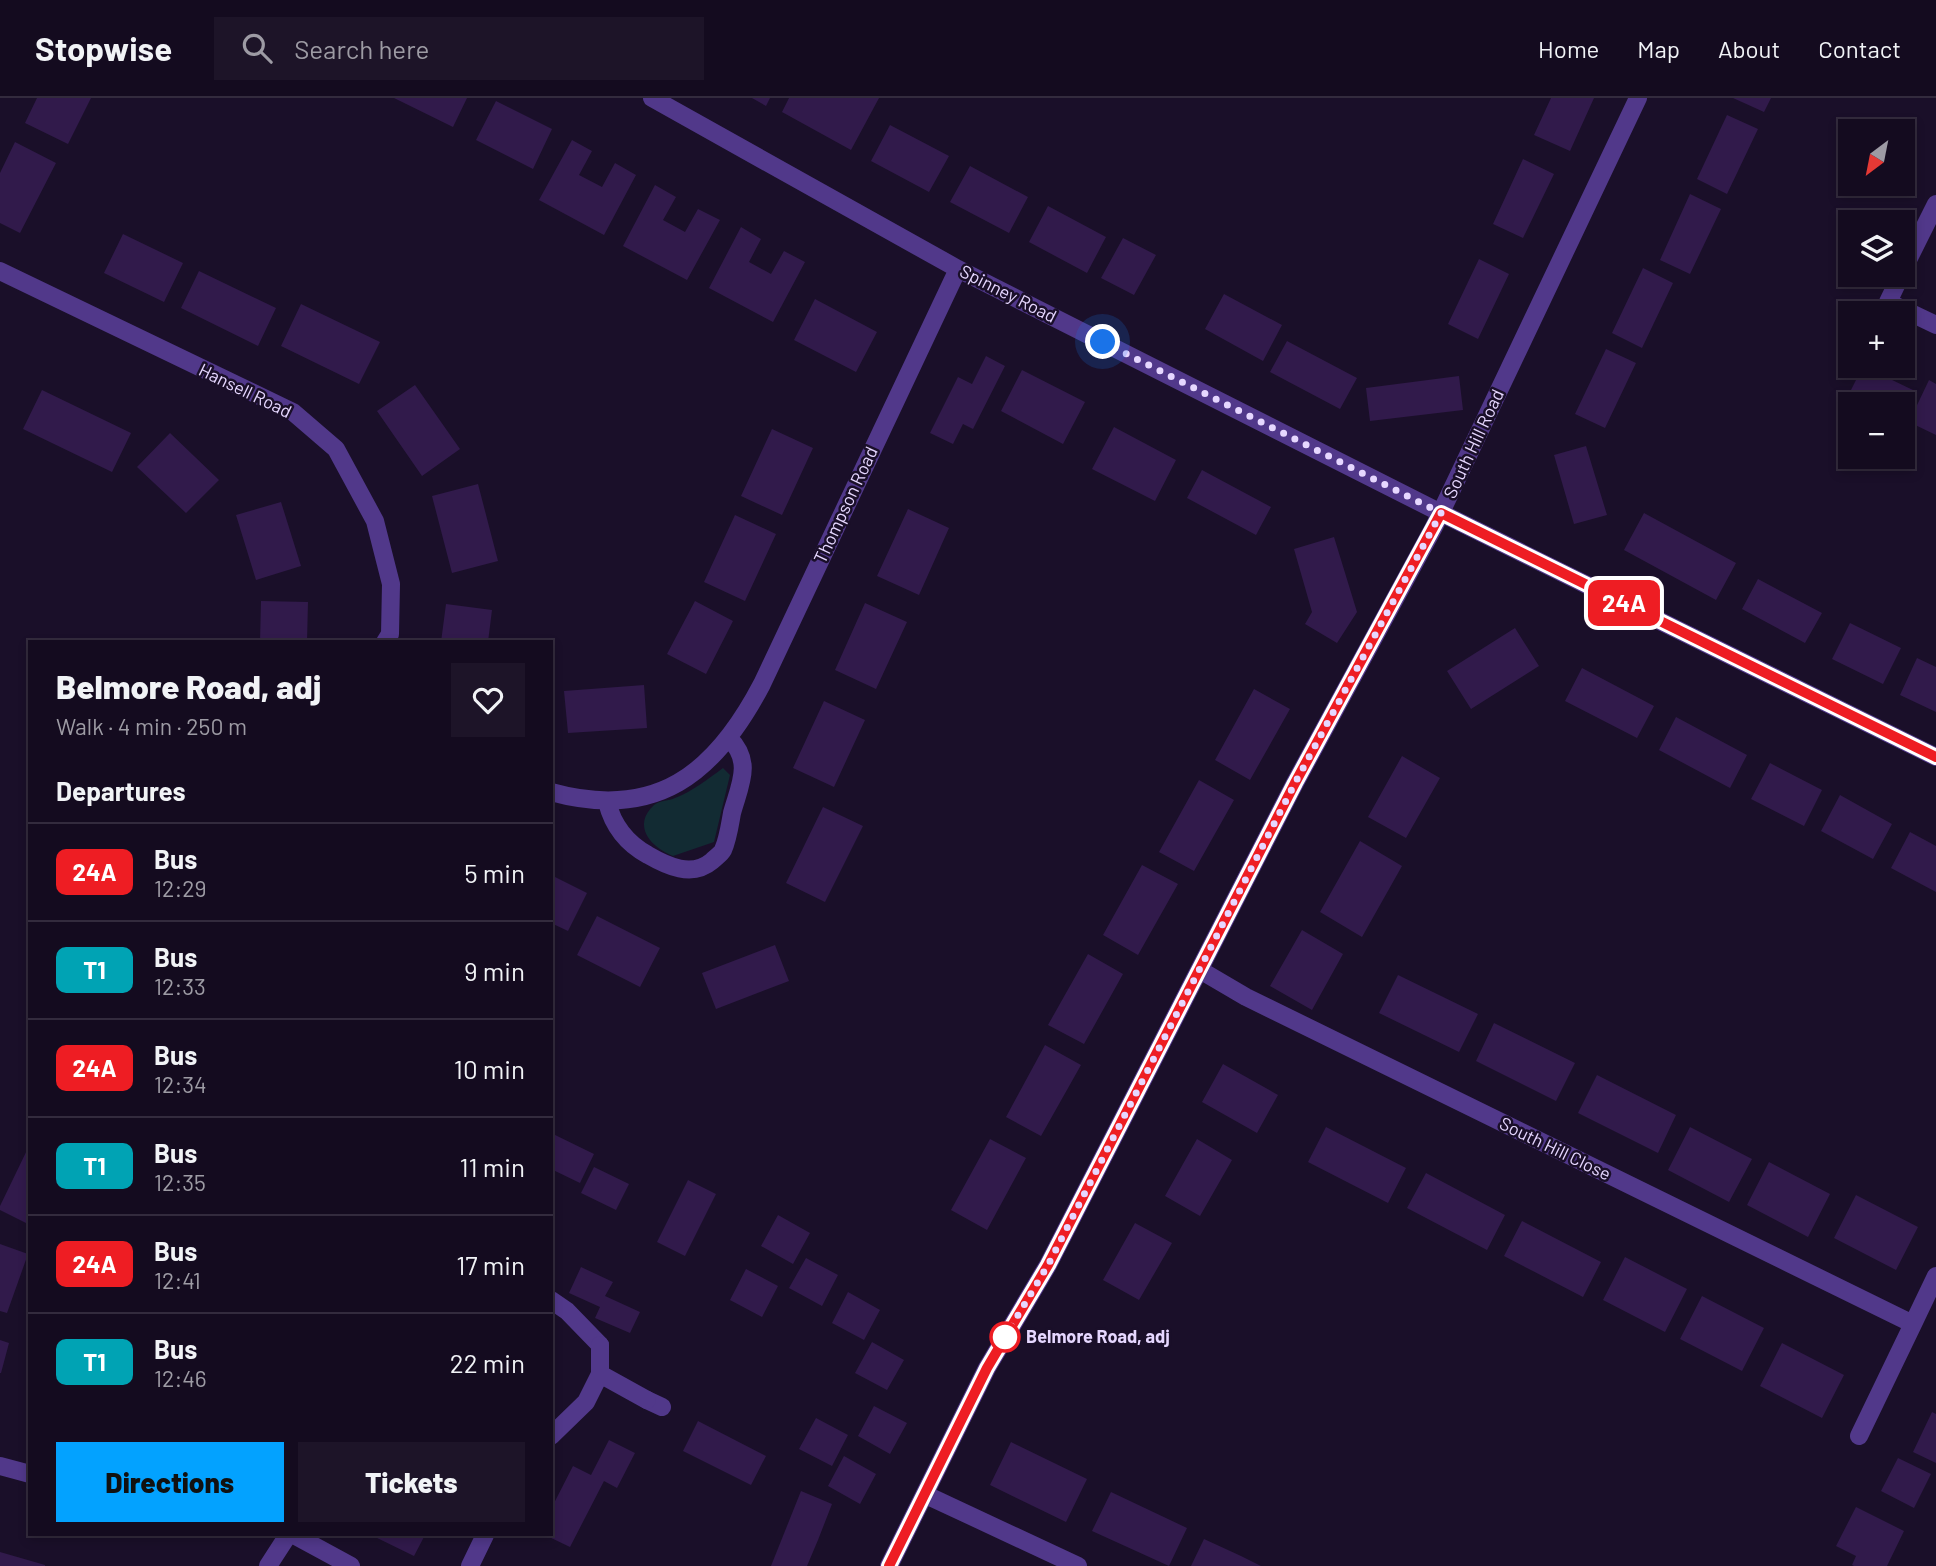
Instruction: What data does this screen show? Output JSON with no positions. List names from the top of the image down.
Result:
{
  "streets": {
    "street": [
      "Spinney Road",
      "Hansell Road",
      "South Hill Road",
      "Thompson Road",
      "South Hill Close"
    ]
  },
  "crossings": [
    ["Spinney Road", "South Hill Road"],
    ["Spinney Road", "Thompson Road"],
    ["South Hill Road", "South Hill Close"]
  ],
  "places": ["Belmore Road, adj"],
  "lines": ["bus line 24A"],
  "north": "bottom left",
  "page": {
    "header": "Stopwise",
    "search": "Search here",
    "nav": [
      "Home",
      "Map",
      "About",
      "Contact"
    ],
    "on_map": "24A",
    "map_buttons": ["+", "−"],
    "heading": [
      ["Belmore Road, adj", "Walk · 4 min · 250 m"],
      "Departures"
    ],
    "list": [
      {
        "mark": "24A",
        "name": "Bus",
        "note": "12:29",
        "value": "5 min"
      },
      {
        "mark": "T1",
        "name": "Bus",
        "note": "12:33",
        "value": "9 min"
      },
      {
        "mark": "24A",
        "name": "Bus",
        "note": "12:34",
        "value": "10 min"
      },
      {
        "mark": "T1",
        "name": "Bus",
        "note": "12:35",
        "value": "11 min"
      },
      {
        "mark": "24A",
        "name": "Bus",
        "note": "12:41",
        "value": "17 min"
      },
      {
        "mark": "T1",
        "name": "Bus",
        "note": "12:46",
        "value": "22 min"
      }
    ],
    "buttons": ["Directions", "Tickets"]
  }
}
